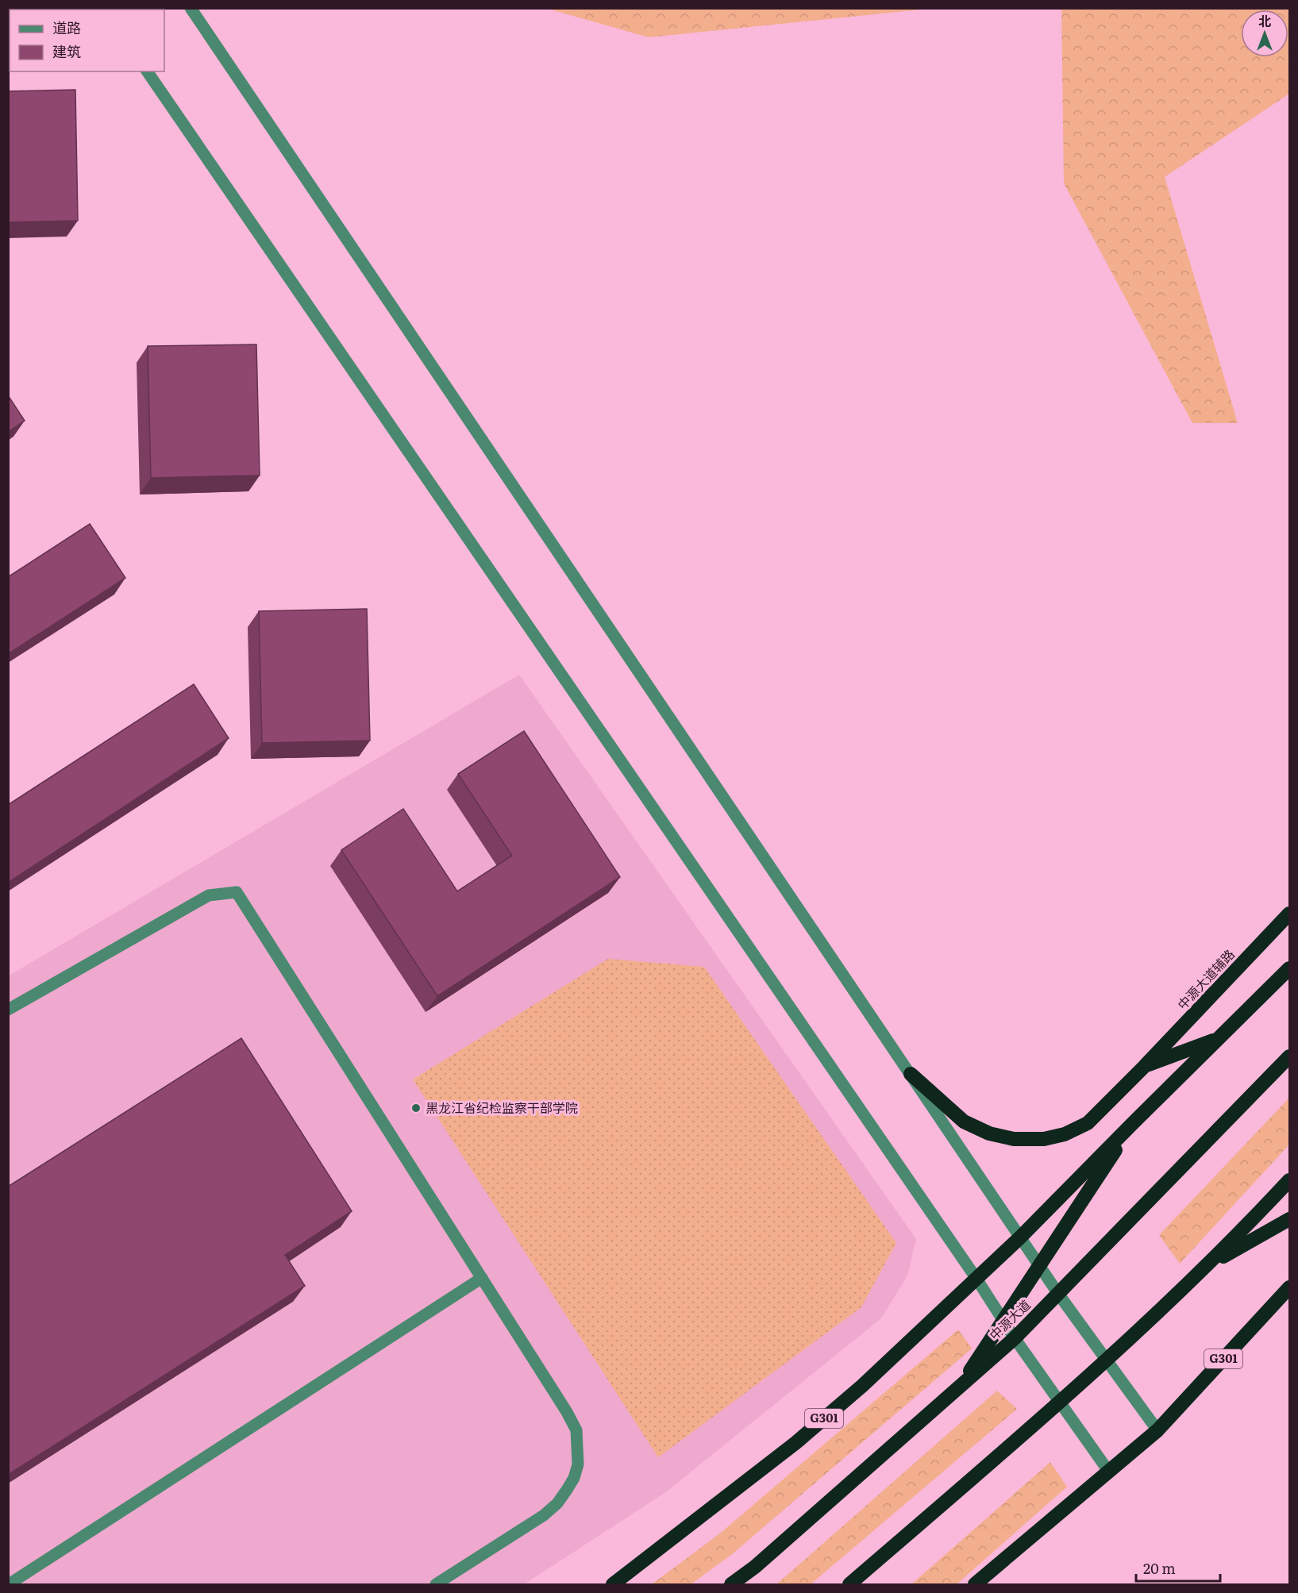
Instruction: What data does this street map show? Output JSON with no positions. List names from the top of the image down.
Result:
{
  "streets": {
    "highway": ["中源大道辅路", "中源大道", "G301"]
  },
  "places": ["黑龙江省纪检监察干部学院"],
  "legend": ["道路", "建筑"],
  "scale_bar": "20 m",
  "north": "top"
}
